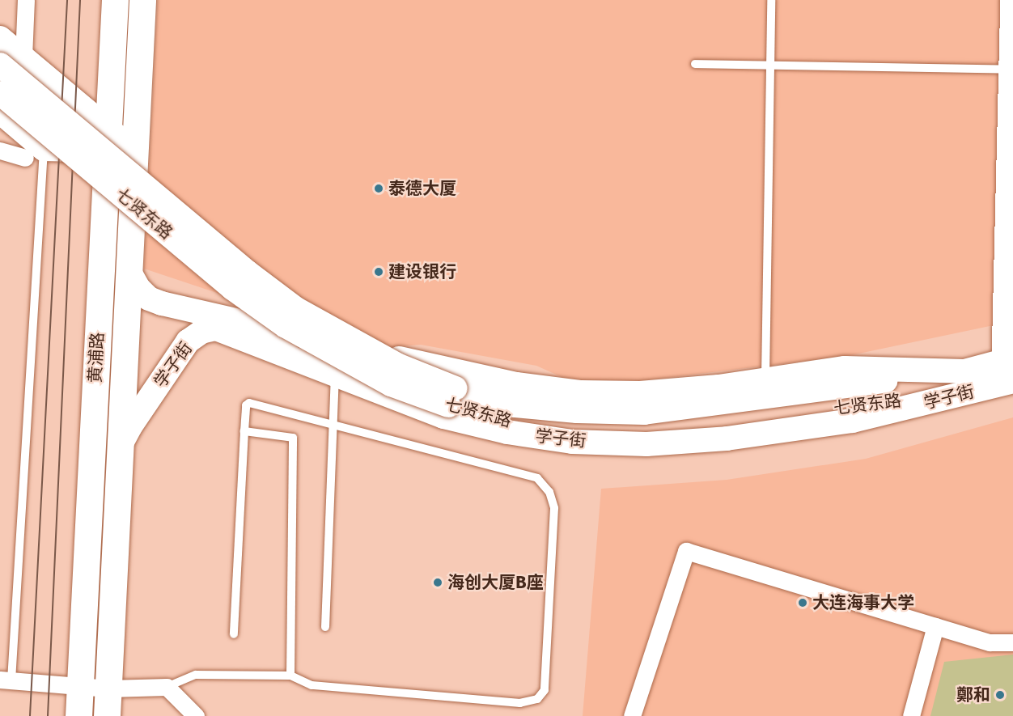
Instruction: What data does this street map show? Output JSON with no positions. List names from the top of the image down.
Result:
{
  "streets": {
    "highway": ["黄浦路"],
    "main road": ["七贤东路", "学子街"]
  },
  "crossings": [
    ["七贤东路", "学子街"],
    ["黄浦路", "学子街"]
  ],
  "places": [
    "泰德大厦",
    "建设银行",
    "海创大厦B座",
    "大连海事大学",
    "鄭和"
  ]
}
